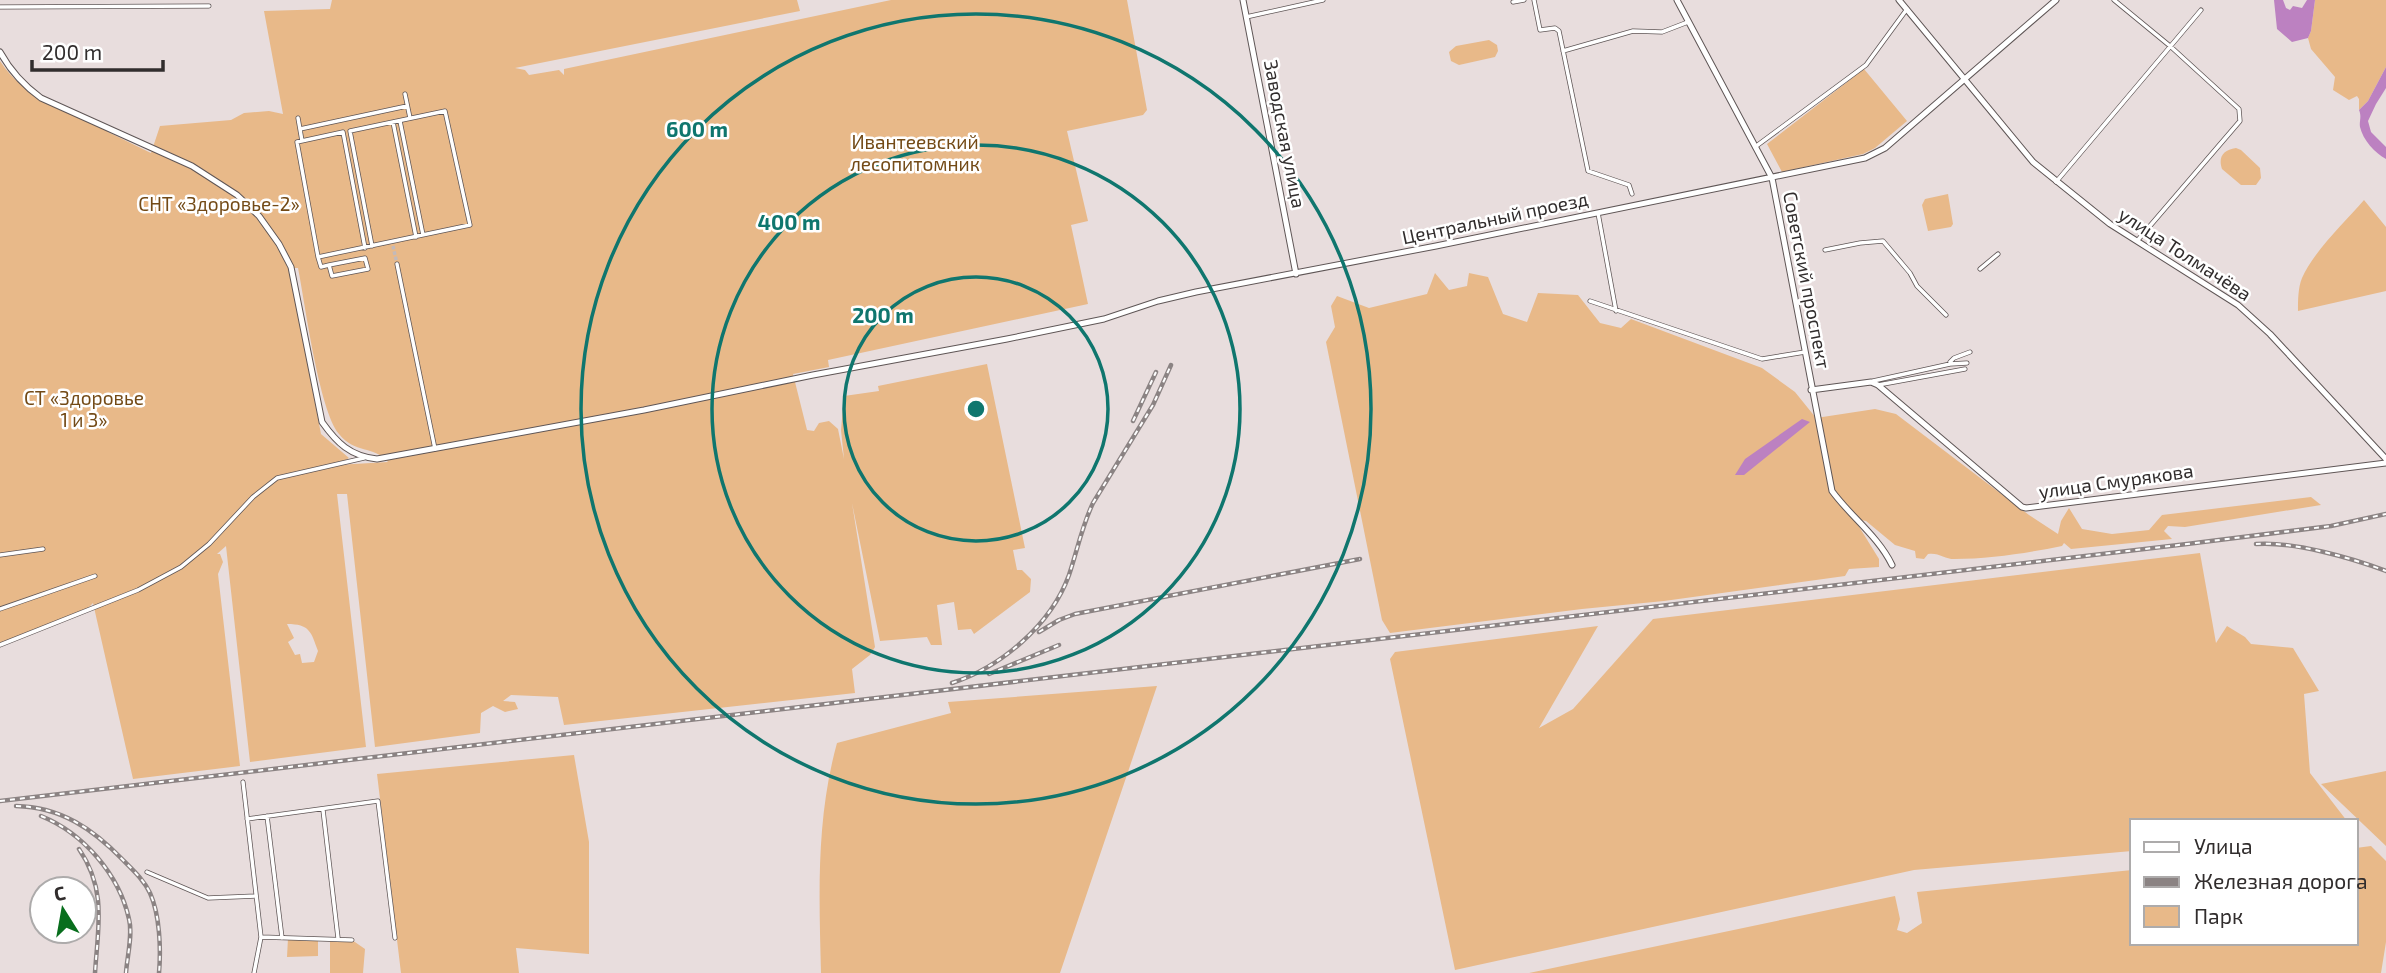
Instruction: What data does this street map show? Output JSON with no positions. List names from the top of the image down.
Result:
{
  "streets": {
    "main road": [
      "Заводская улица",
      "Центральный проезд",
      "улица Толмачёва",
      "Советский проспект",
      "улица Смурякова"
    ]
  },
  "crossings": [
    ["Заводская улица", "Центральный проезд"],
    ["Центральный проезд", "улица Толмачёва"],
    ["Центральный проезд", "Советский проспект"],
    ["улица Толмачёва", "улица Смурякова"]
  ],
  "parks": ["Ивантеевский лесопитомник", "СНТ «Здоровье-2»", "СТ «Здоровье 1 и 3»"],
  "legend": ["Улица", "Железная дорога", "Парк"],
  "scale_bar": "200 m",
  "north": "top",
  "rings": ["600 m", "400 m", "200 m"]
}
